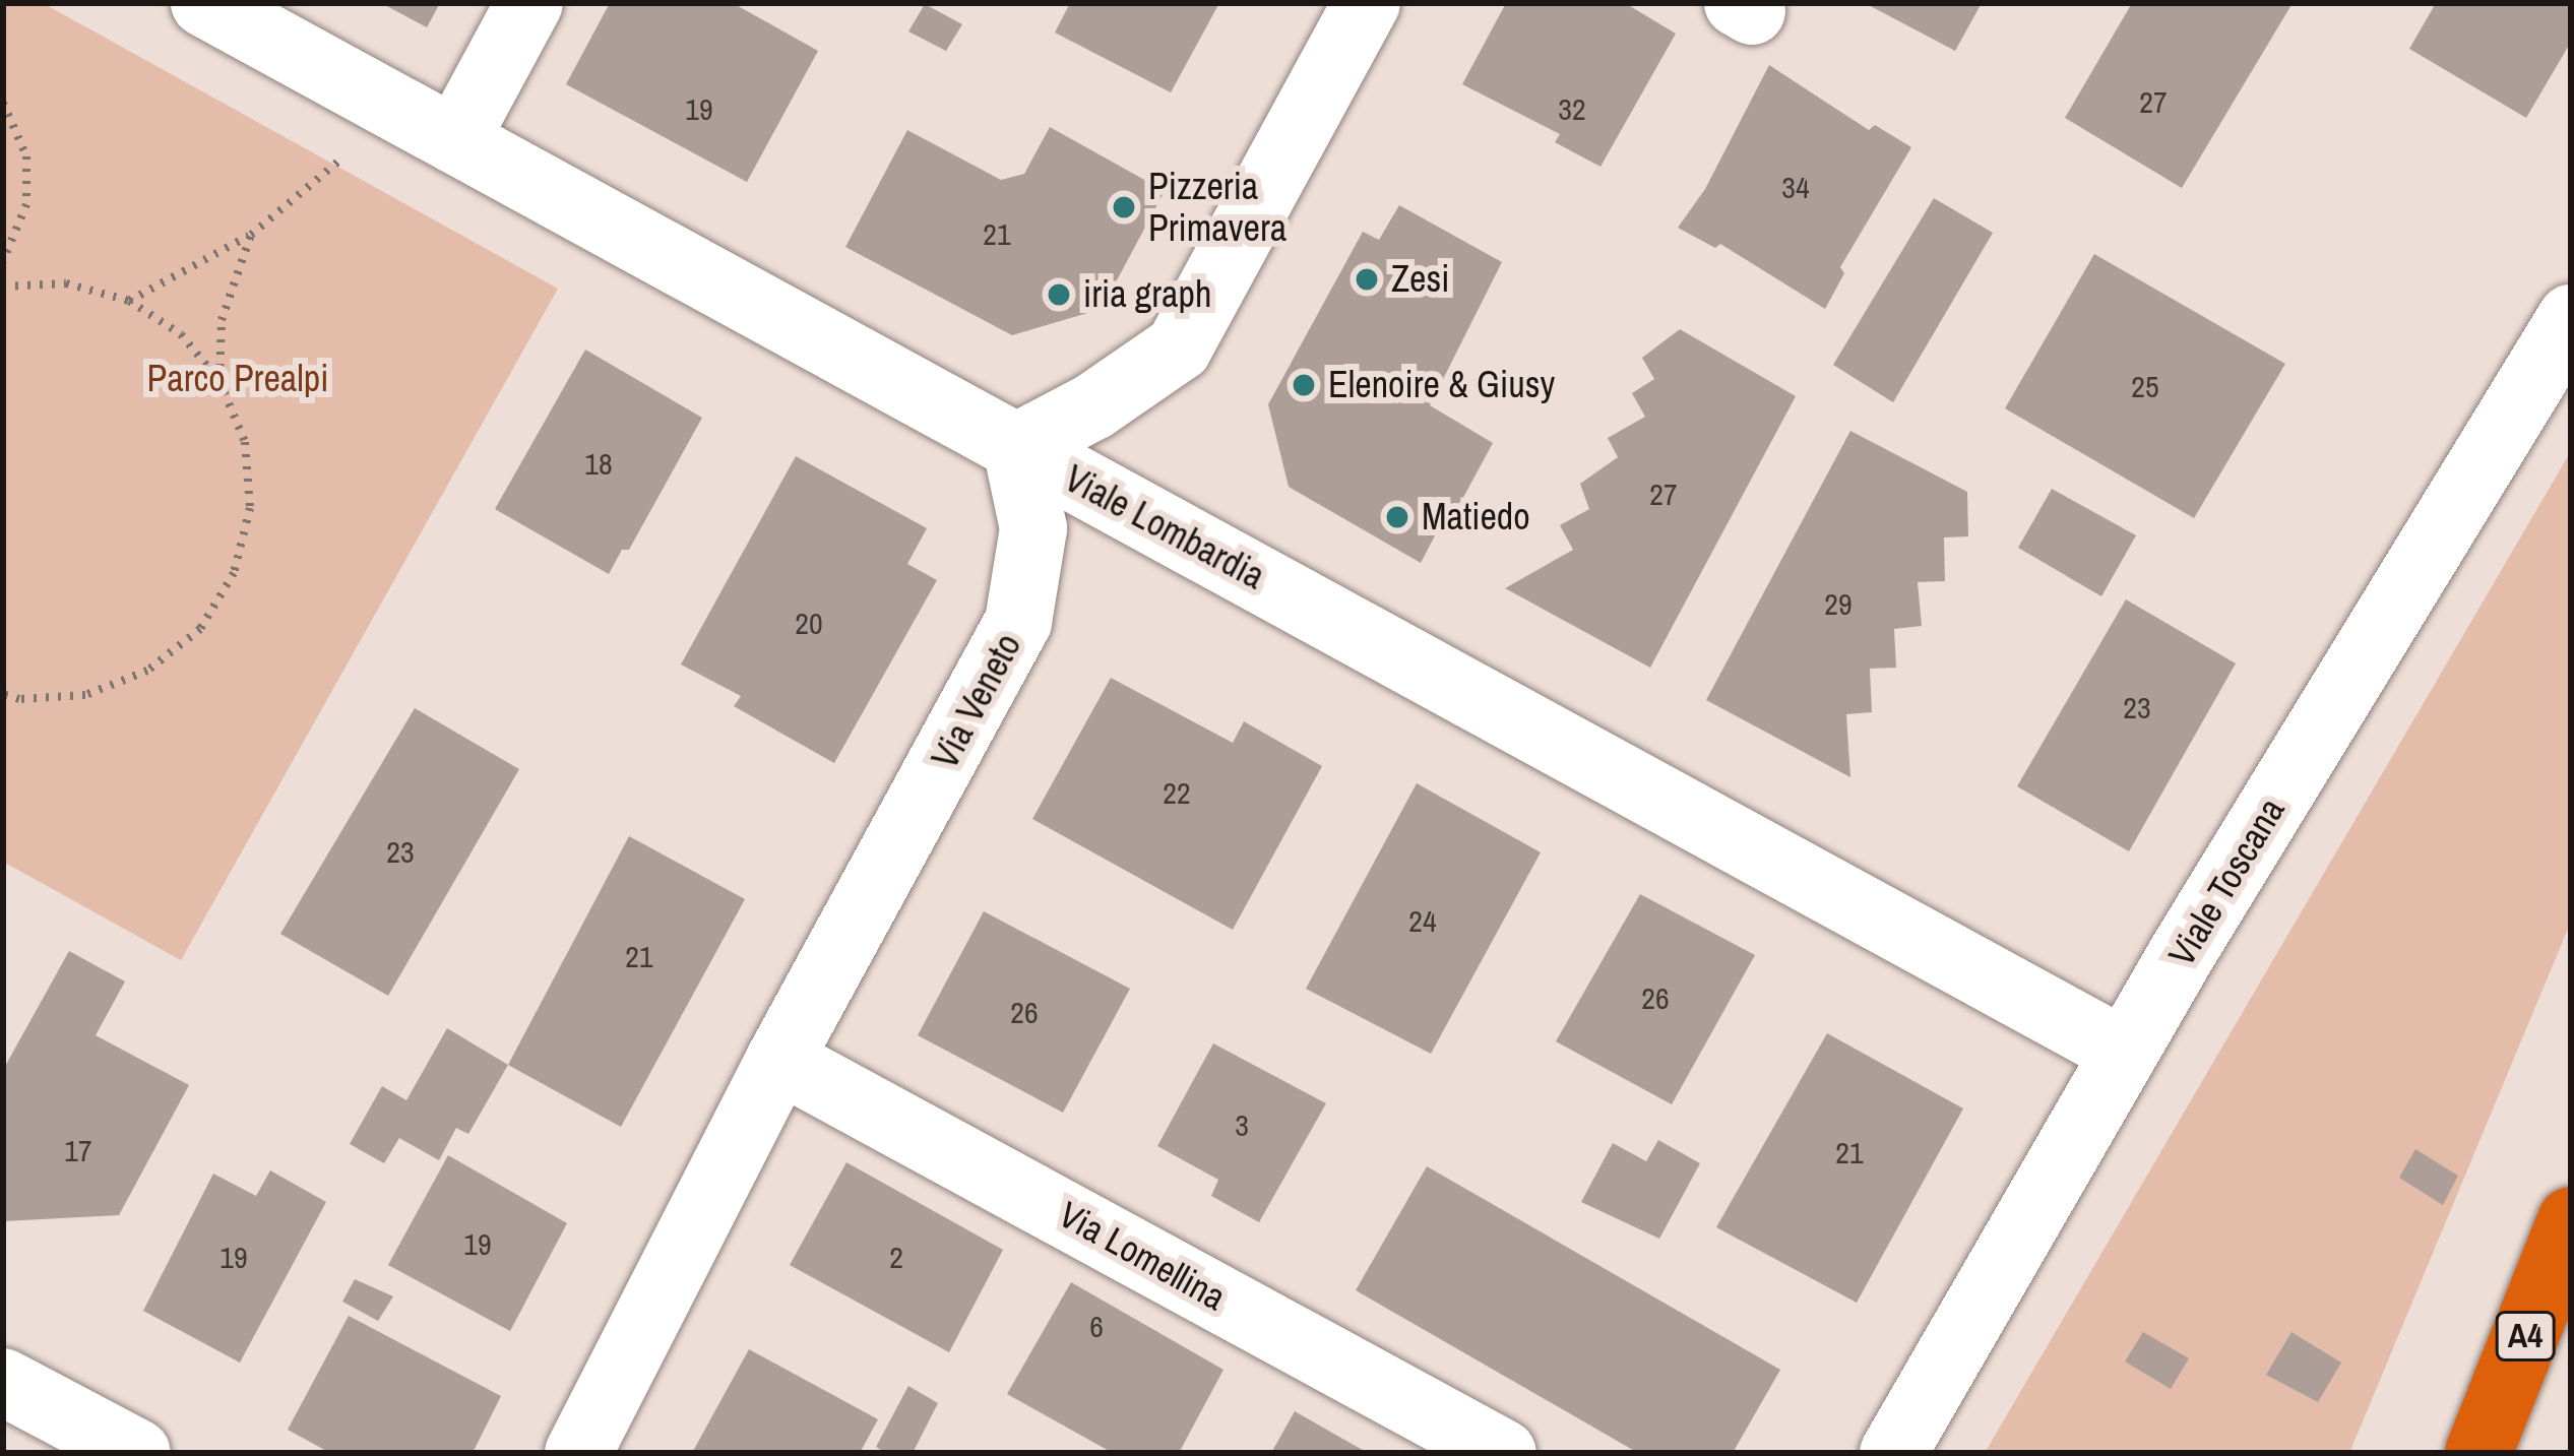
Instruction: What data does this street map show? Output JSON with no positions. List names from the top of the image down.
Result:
{
  "streets": {
    "highway": ["A4"],
    "street": [
      "Viale Lombardia",
      "Via Veneto",
      "Viale Toscana",
      "Via Lomellina"
    ]
  },
  "crossings": [
    ["Viale Lombardia", "Via Veneto"],
    ["Viale Lombardia", "Viale Toscana"],
    ["Via Veneto", "Via Lomellina"]
  ],
  "parks": ["Parco Prealpi"],
  "places": [
    "Pizzeria Primavera",
    "Zesi",
    "iria graph",
    "Elenoire & Giusy",
    "Matiedo"
  ],
  "house_numbers": [
    "27",
    "19",
    "32",
    "34",
    "21",
    "25",
    "18",
    "27",
    "29",
    "20",
    "23",
    "22",
    "23",
    "24",
    "21",
    "26",
    "26",
    "3",
    "17",
    "21",
    "19",
    "19",
    "2",
    "6"
  ]
}
